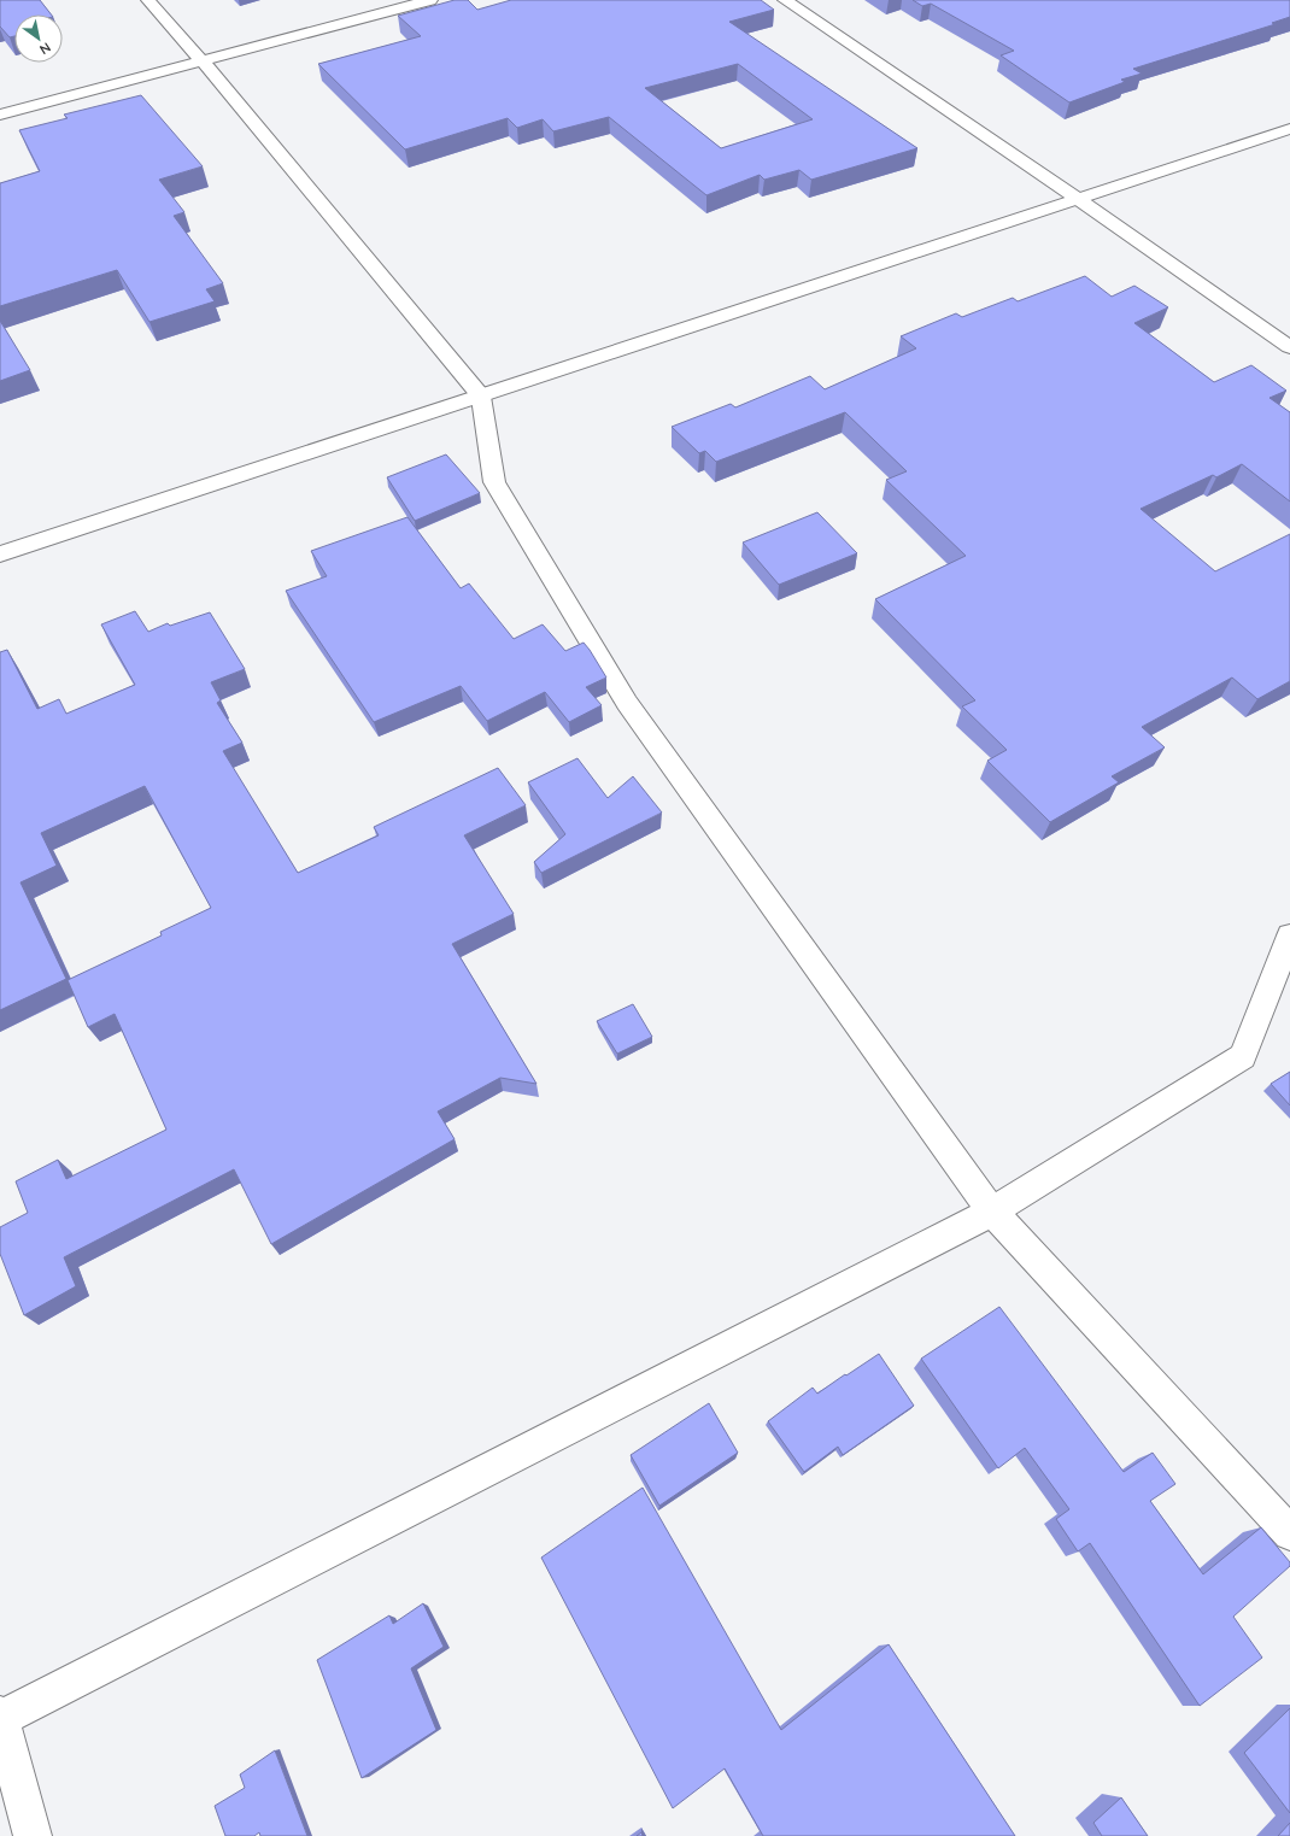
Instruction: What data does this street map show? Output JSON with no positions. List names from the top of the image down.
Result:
{
  "north": "bottom right"
}
